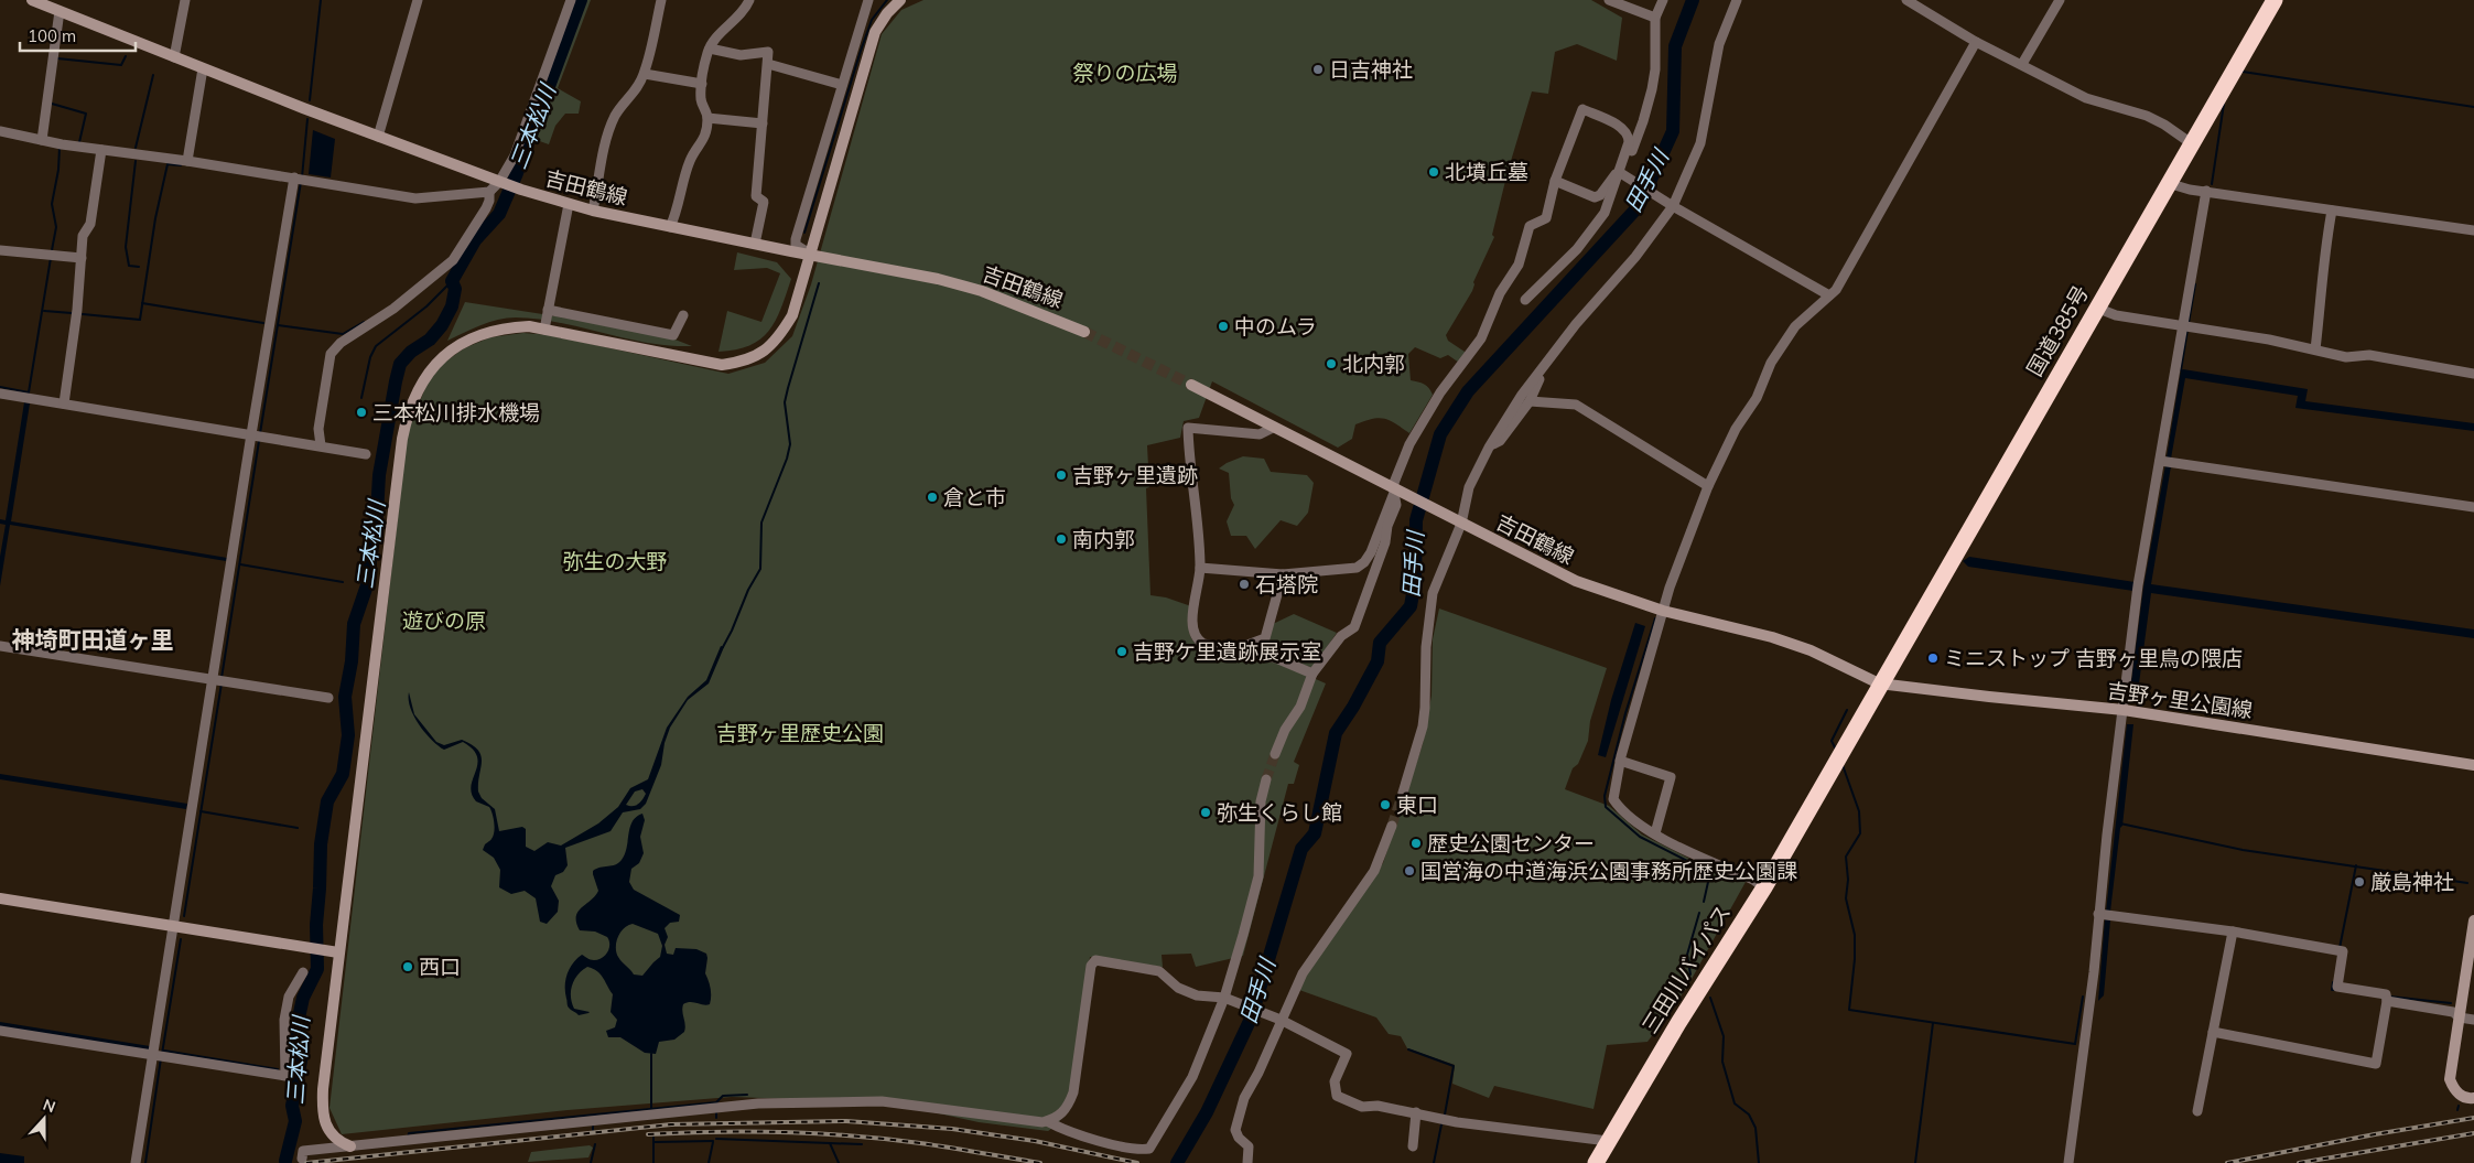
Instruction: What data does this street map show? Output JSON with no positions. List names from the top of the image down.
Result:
{
  "streets": {
    "highway": ["国道385号", "三田川バイパス"],
    "main road": ["吉田鶴線", "吉野ヶ里公園線"]
  },
  "crossings": [
    ["吉田鶴線", "国道385号"],
    ["吉田鶴線", "吉野ヶ里公園線"],
    ["吉田鶴線", "三田川バイパス"],
    ["国道385号", "吉野ヶ里公園線"],
    ["国道385号", "三田川バイパス"],
    ["吉野ヶ里公園線", "三田川バイパス"]
  ],
  "districts": ["神埼町田道ヶ里"],
  "water": ["三本松川", "田手川"],
  "parks": [
    "祭りの広場",
    "弥生の大野",
    "遊びの原",
    "吉野ヶ里歴史公園"
  ],
  "places": [
    "日吉神社",
    "北墳丘墓",
    "中のムラ",
    "北内郭",
    "三本松川排水機場",
    "吉野ヶ里遺跡",
    "倉と市",
    "南内郭",
    "石塔院",
    "吉野ケ里遺跡展示室",
    "ミニストップ 吉野ヶ里鳥の隈店",
    "東口",
    "弥生くらし館",
    "歴史公園センター",
    "国営海の中道海浜公園事務所歴史公園課",
    "厳島神社",
    "西口"
  ],
  "scale_bar": "100 m",
  "north": "top"
}
